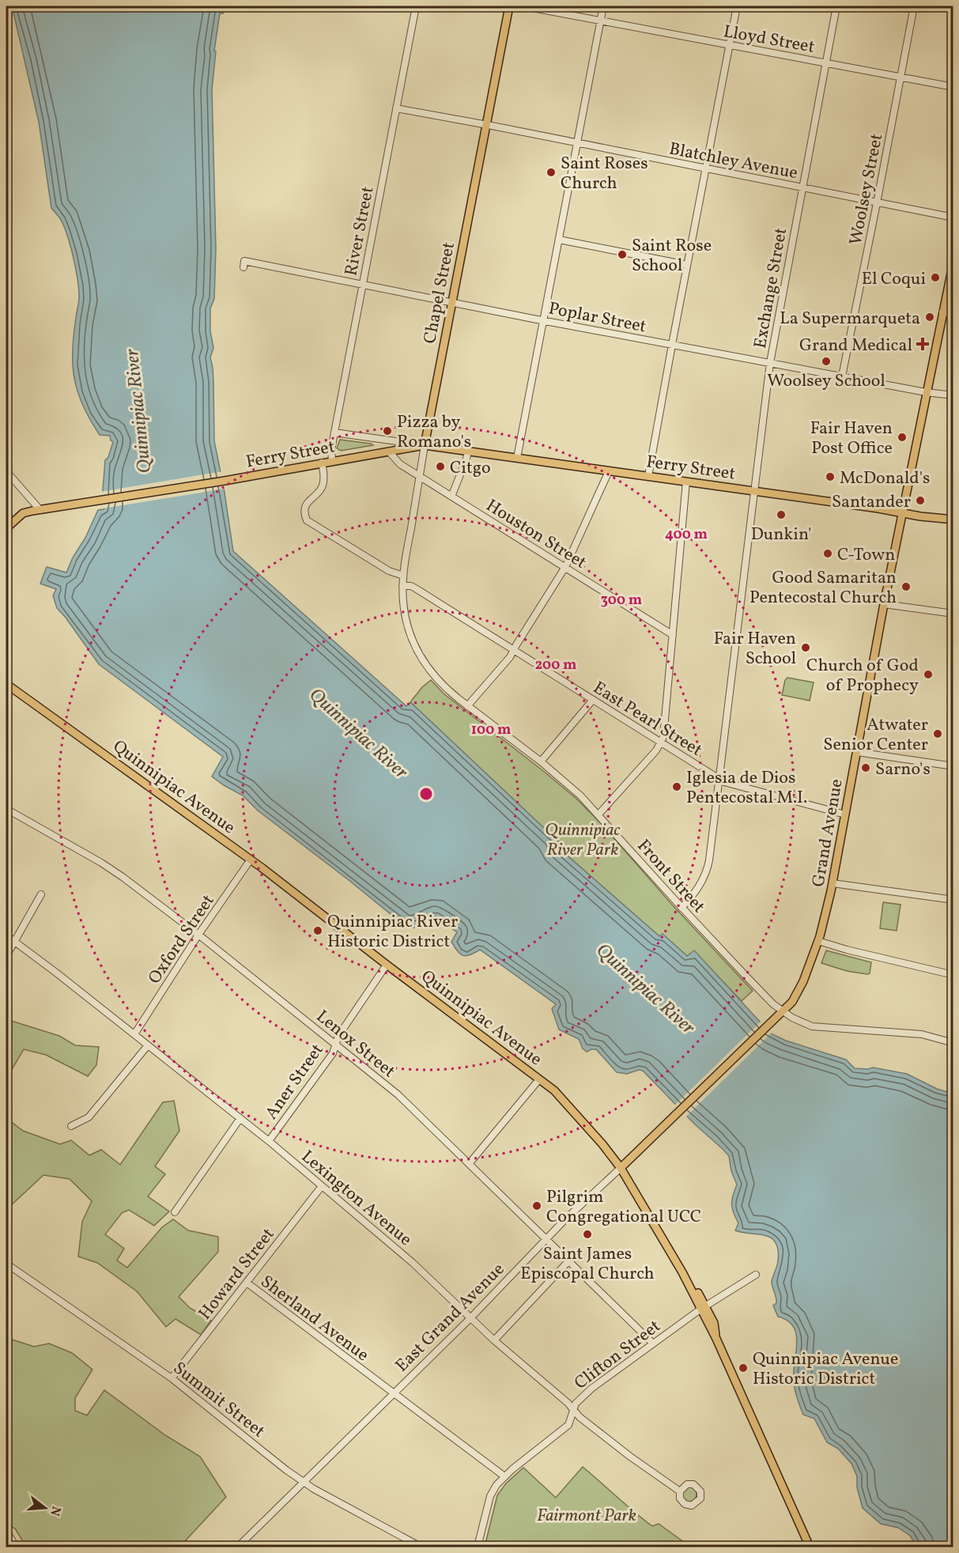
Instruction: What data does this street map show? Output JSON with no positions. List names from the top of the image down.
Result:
{
  "streets": {
    "main road": [
      "Chapel Street",
      "Ferry Street",
      "Quinnipiac Avenue",
      "Grand Avenue",
      "East Grand Avenue"
    ],
    "street": [
      "Lloyd Street",
      "Blatchley Avenue",
      "Woolsey Street",
      "River Street",
      "Exchange Street",
      "Poplar Street",
      "Houston Street",
      "East Pearl Street",
      "Front Street",
      "Oxford Street",
      "Lenox Street",
      "Aner Street",
      "Lexington Avenue",
      "Howard Street",
      "Sherland Avenue",
      "Clifton Street",
      "Summit Street"
    ]
  },
  "crossings": [
    ["Lloyd Street", "Woolsey Street"],
    ["Lloyd Street", "Exchange Street"],
    ["Blatchley Avenue", "Woolsey Street"],
    ["Blatchley Avenue", "River Street"],
    ["Blatchley Avenue", "Exchange Street"],
    ["Blatchley Avenue", "Chapel Street"],
    ["Woolsey Street", "Poplar Street"],
    ["River Street", "Poplar Street"],
    ["River Street", "Ferry Street"],
    ["Exchange Street", "Poplar Street"],
    ["Exchange Street", "Ferry Street"],
    ["Exchange Street", "East Pearl Street"],
    ["Exchange Street", "Front Street"],
    ["Chapel Street", "Poplar Street"],
    ["Chapel Street", "Ferry Street"],
    ["Chapel Street", "Houston Street"],
    ["Chapel Street", "East Pearl Street"],
    ["Chapel Street", "Front Street"],
    ["Poplar Street", "Grand Avenue"],
    ["Ferry Street", "Houston Street"],
    ["Ferry Street", "Grand Avenue"],
    ["East Pearl Street", "Grand Avenue"],
    ["East Pearl Street", "Front Street"],
    ["Quinnipiac Avenue", "Oxford Street"],
    ["Quinnipiac Avenue", "Aner Street"],
    ["Quinnipiac Avenue", "East Grand Avenue"],
    ["Quinnipiac Avenue", "Clifton Street"],
    ["Grand Avenue", "Front Street"],
    ["Grand Avenue", "East Grand Avenue"],
    ["Oxford Street", "Lenox Street"],
    ["Oxford Street", "Lexington Avenue"],
    ["Lenox Street", "Aner Street"],
    ["Lenox Street", "East Grand Avenue"],
    ["Lenox Street", "Clifton Street"],
    ["Aner Street", "Lexington Avenue"],
    ["Lexington Avenue", "Howard Street"],
    ["Lexington Avenue", "East Grand Avenue"],
    ["Lexington Avenue", "Clifton Street"],
    ["Howard Street", "Sherland Avenue"],
    ["Howard Street", "Summit Street"],
    ["East Grand Avenue", "Sherland Avenue"],
    ["East Grand Avenue", "Summit Street"],
    ["Sherland Avenue", "Clifton Street"]
  ],
  "water": ["Quinnipiac River"],
  "parks": ["Quinnipiac River Park", "Fairmont Park"],
  "places": {
    "other": [
      "Saint Roses Church",
      "Saint Rose School",
      "El Coqui",
      "La Supermarqueta",
      "Woolsey School",
      "Pizza by Romano's",
      "Fair Haven Post Office",
      "Citgo",
      "McDonald's",
      "Santander",
      "Dunkin'",
      "C-Town",
      "Good Samaritan Pentecostal Church",
      "Fair Haven School",
      "Church of God of Prophecy",
      "Atwater Senior Center",
      "Sarno's",
      "Iglesia de Dios Pentecostal M.I.",
      "Quinnipiac River Historic District",
      "Pilgrim Congregational UCC",
      "Saint James Episcopal Church",
      "Quinnipiac Avenue Historic District"
    ],
    "health": ["Grand Medical"]
  },
  "north": "right",
  "rings": [
    "400 m",
    "300 m",
    "200 m",
    "100 m"
  ]
}
